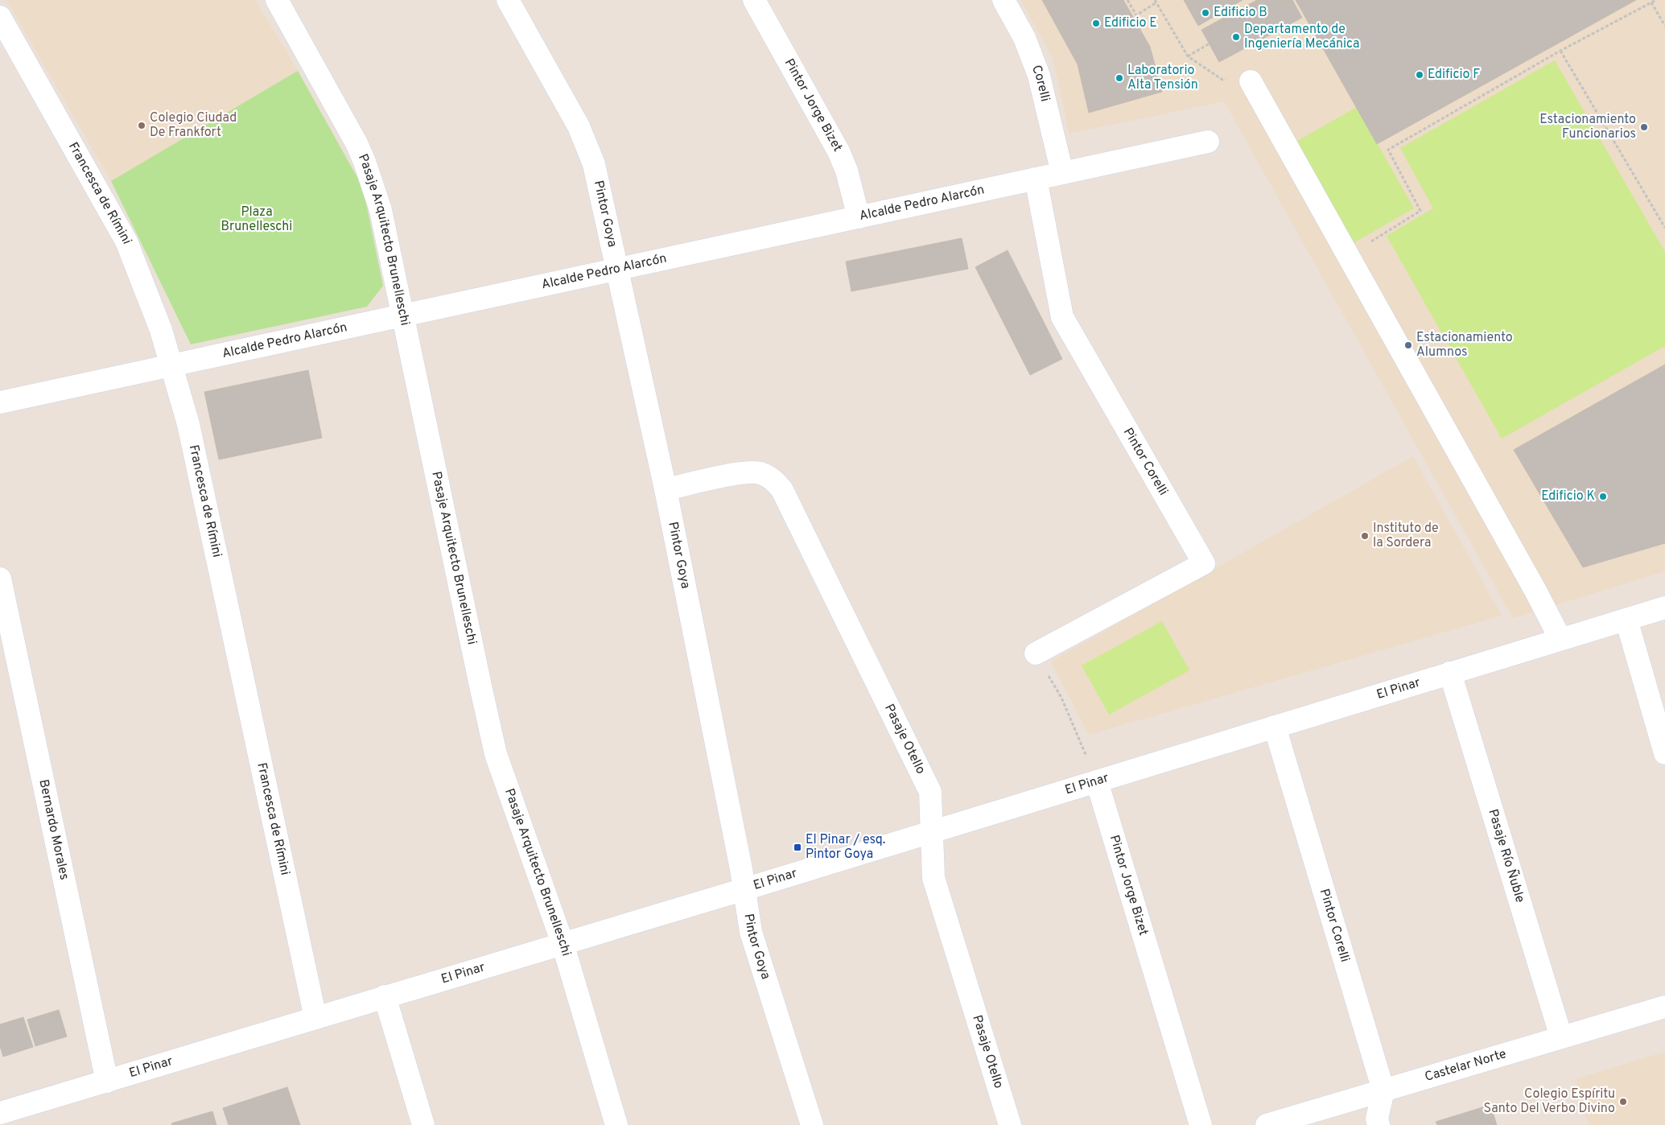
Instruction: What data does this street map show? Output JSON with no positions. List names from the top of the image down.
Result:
{
  "streets": {
    "street": [
      "Corelli",
      "Pintor Jorge Bizet",
      "Francesca de Rímini",
      "Alcalde Pedro Alarcón",
      "Pintor Goya",
      "Pasaje Arquitecto Brunelleschi",
      "Pintor Corelli",
      "El Pinar",
      "Pasaje Otello",
      "Bernardo Morales",
      "Pasaje Río Ñuble",
      "Castelar Norte"
    ]
  },
  "crossings": [
    ["Corelli", "Alcalde Pedro Alarcón"],
    ["Pintor Jorge Bizet", "Alcalde Pedro Alarcón"],
    ["Pintor Jorge Bizet", "El Pinar"],
    ["Francesca de Rímini", "Alcalde Pedro Alarcón"],
    ["Francesca de Rímini", "El Pinar"],
    ["Alcalde Pedro Alarcón", "Pintor Goya"],
    ["Alcalde Pedro Alarcón", "Pasaje Arquitecto Brunelleschi"],
    ["Alcalde Pedro Alarcón", "Pintor Corelli"],
    ["Pintor Goya", "El Pinar"],
    ["Pintor Goya", "Pasaje Otello"],
    ["Pasaje Arquitecto Brunelleschi", "El Pinar"],
    ["Pintor Corelli", "El Pinar"],
    ["Pintor Corelli", "Castelar Norte"],
    ["El Pinar", "Pasaje Otello"],
    ["El Pinar", "Bernardo Morales"],
    ["El Pinar", "Pasaje Río Ñuble"],
    ["Pasaje Río Ñuble", "Castelar Norte"]
  ],
  "parks": ["Plaza Brunelleschi"],
  "places": {
    "other": [
      "Edificio B",
      "Edificio E",
      "Departamento de Ingeniería Mecánica",
      "Edificio F",
      "Laboratorio Alta Tensión",
      "Colegio Ciudad De Frankfort",
      "Estacionamiento Funcionarios",
      "Estacionamiento Alumnos",
      "Edificio K",
      "Instituto de la Sordera",
      "Colegio Espíritu Santo Del Verbo Divino"
    ],
    "transit": ["El Pinar / esq. Pintor Goya"]
  }
}
